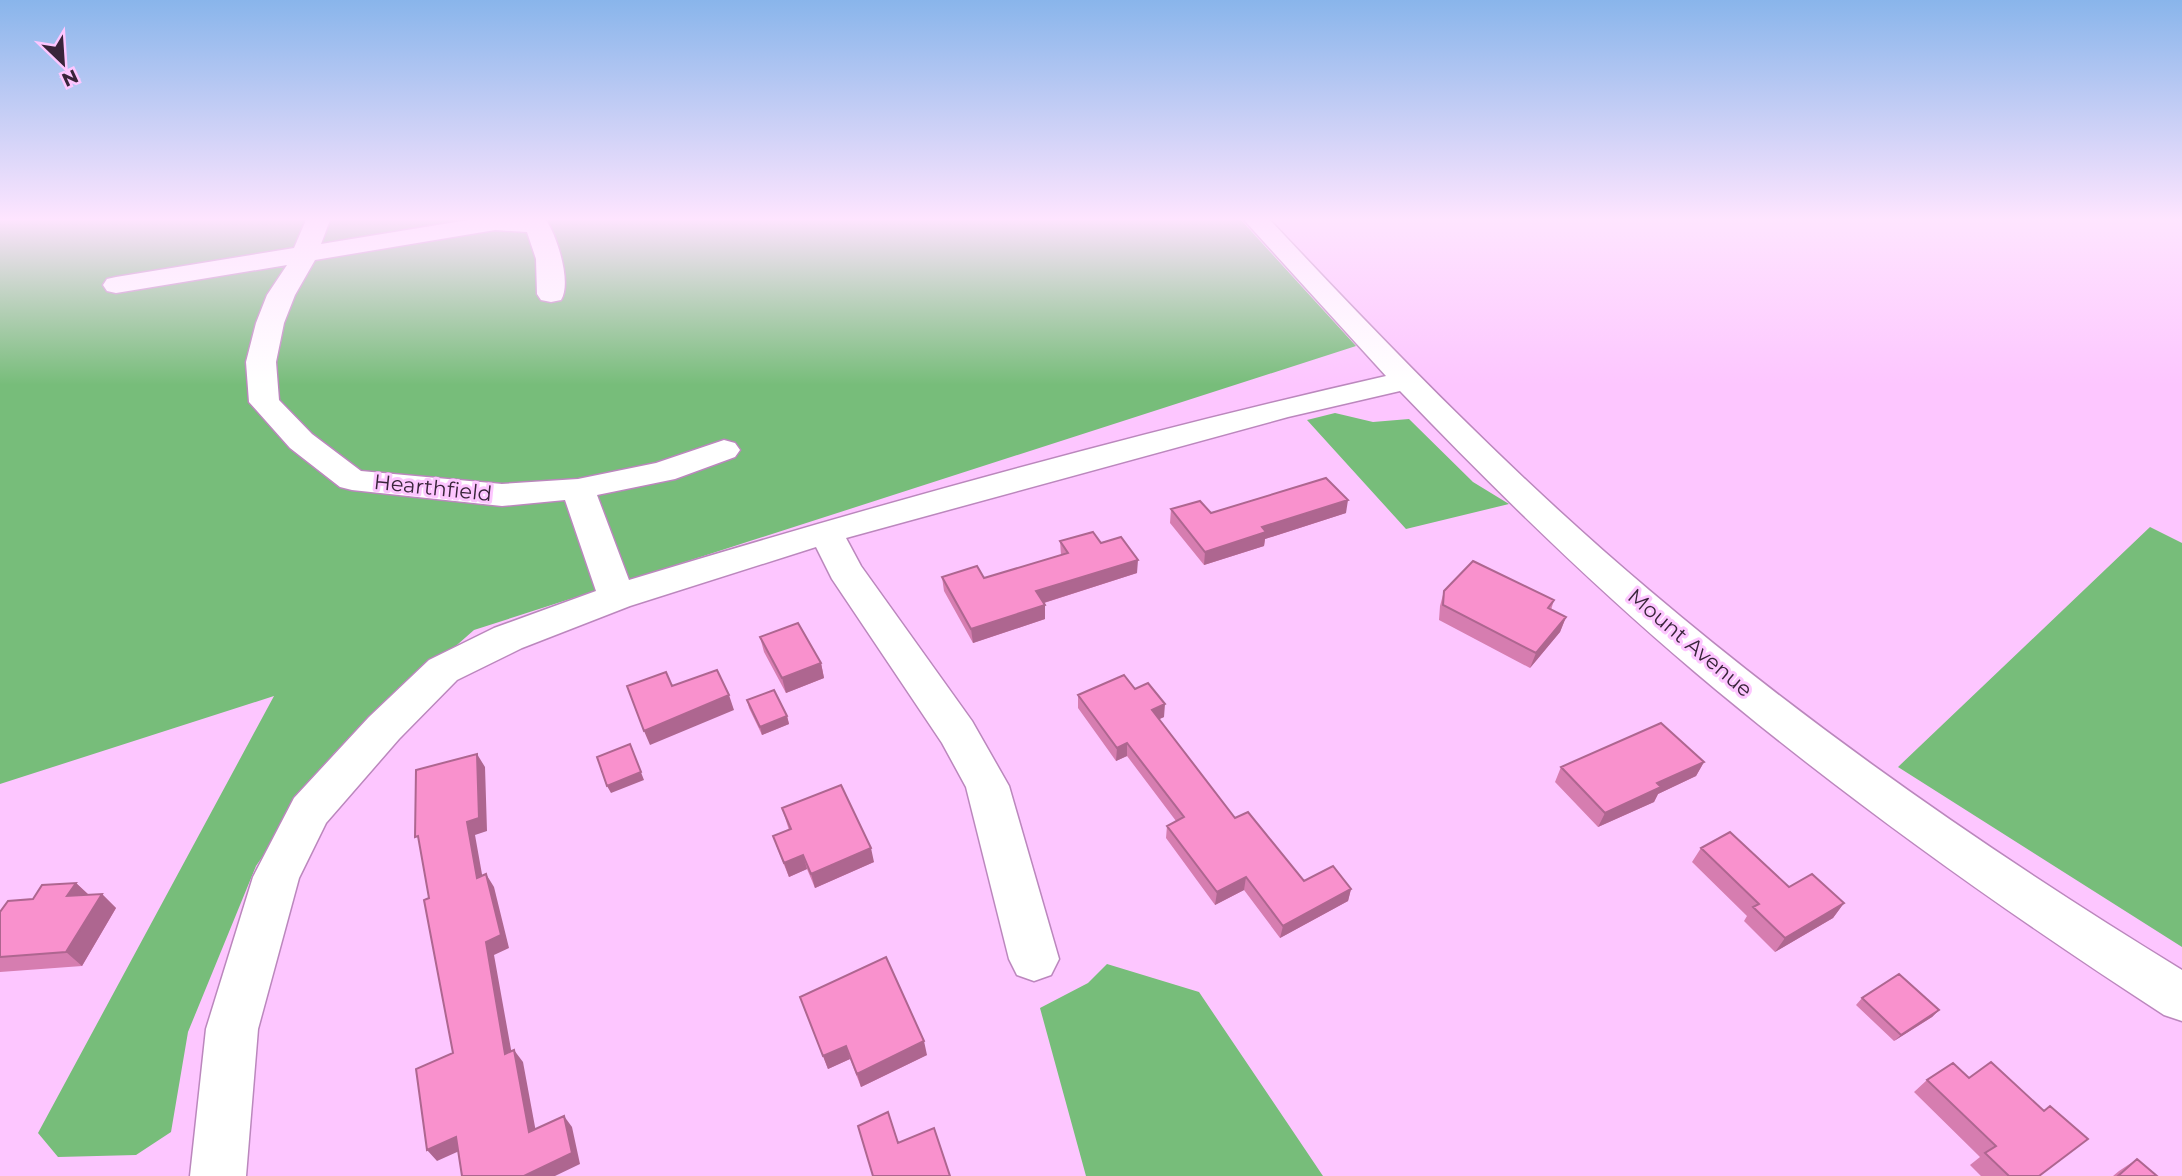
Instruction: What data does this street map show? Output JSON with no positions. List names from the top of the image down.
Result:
{
  "streets": {
    "street": ["Hearthfield", "Mount Avenue"]
  },
  "north": "bottom right"
}
